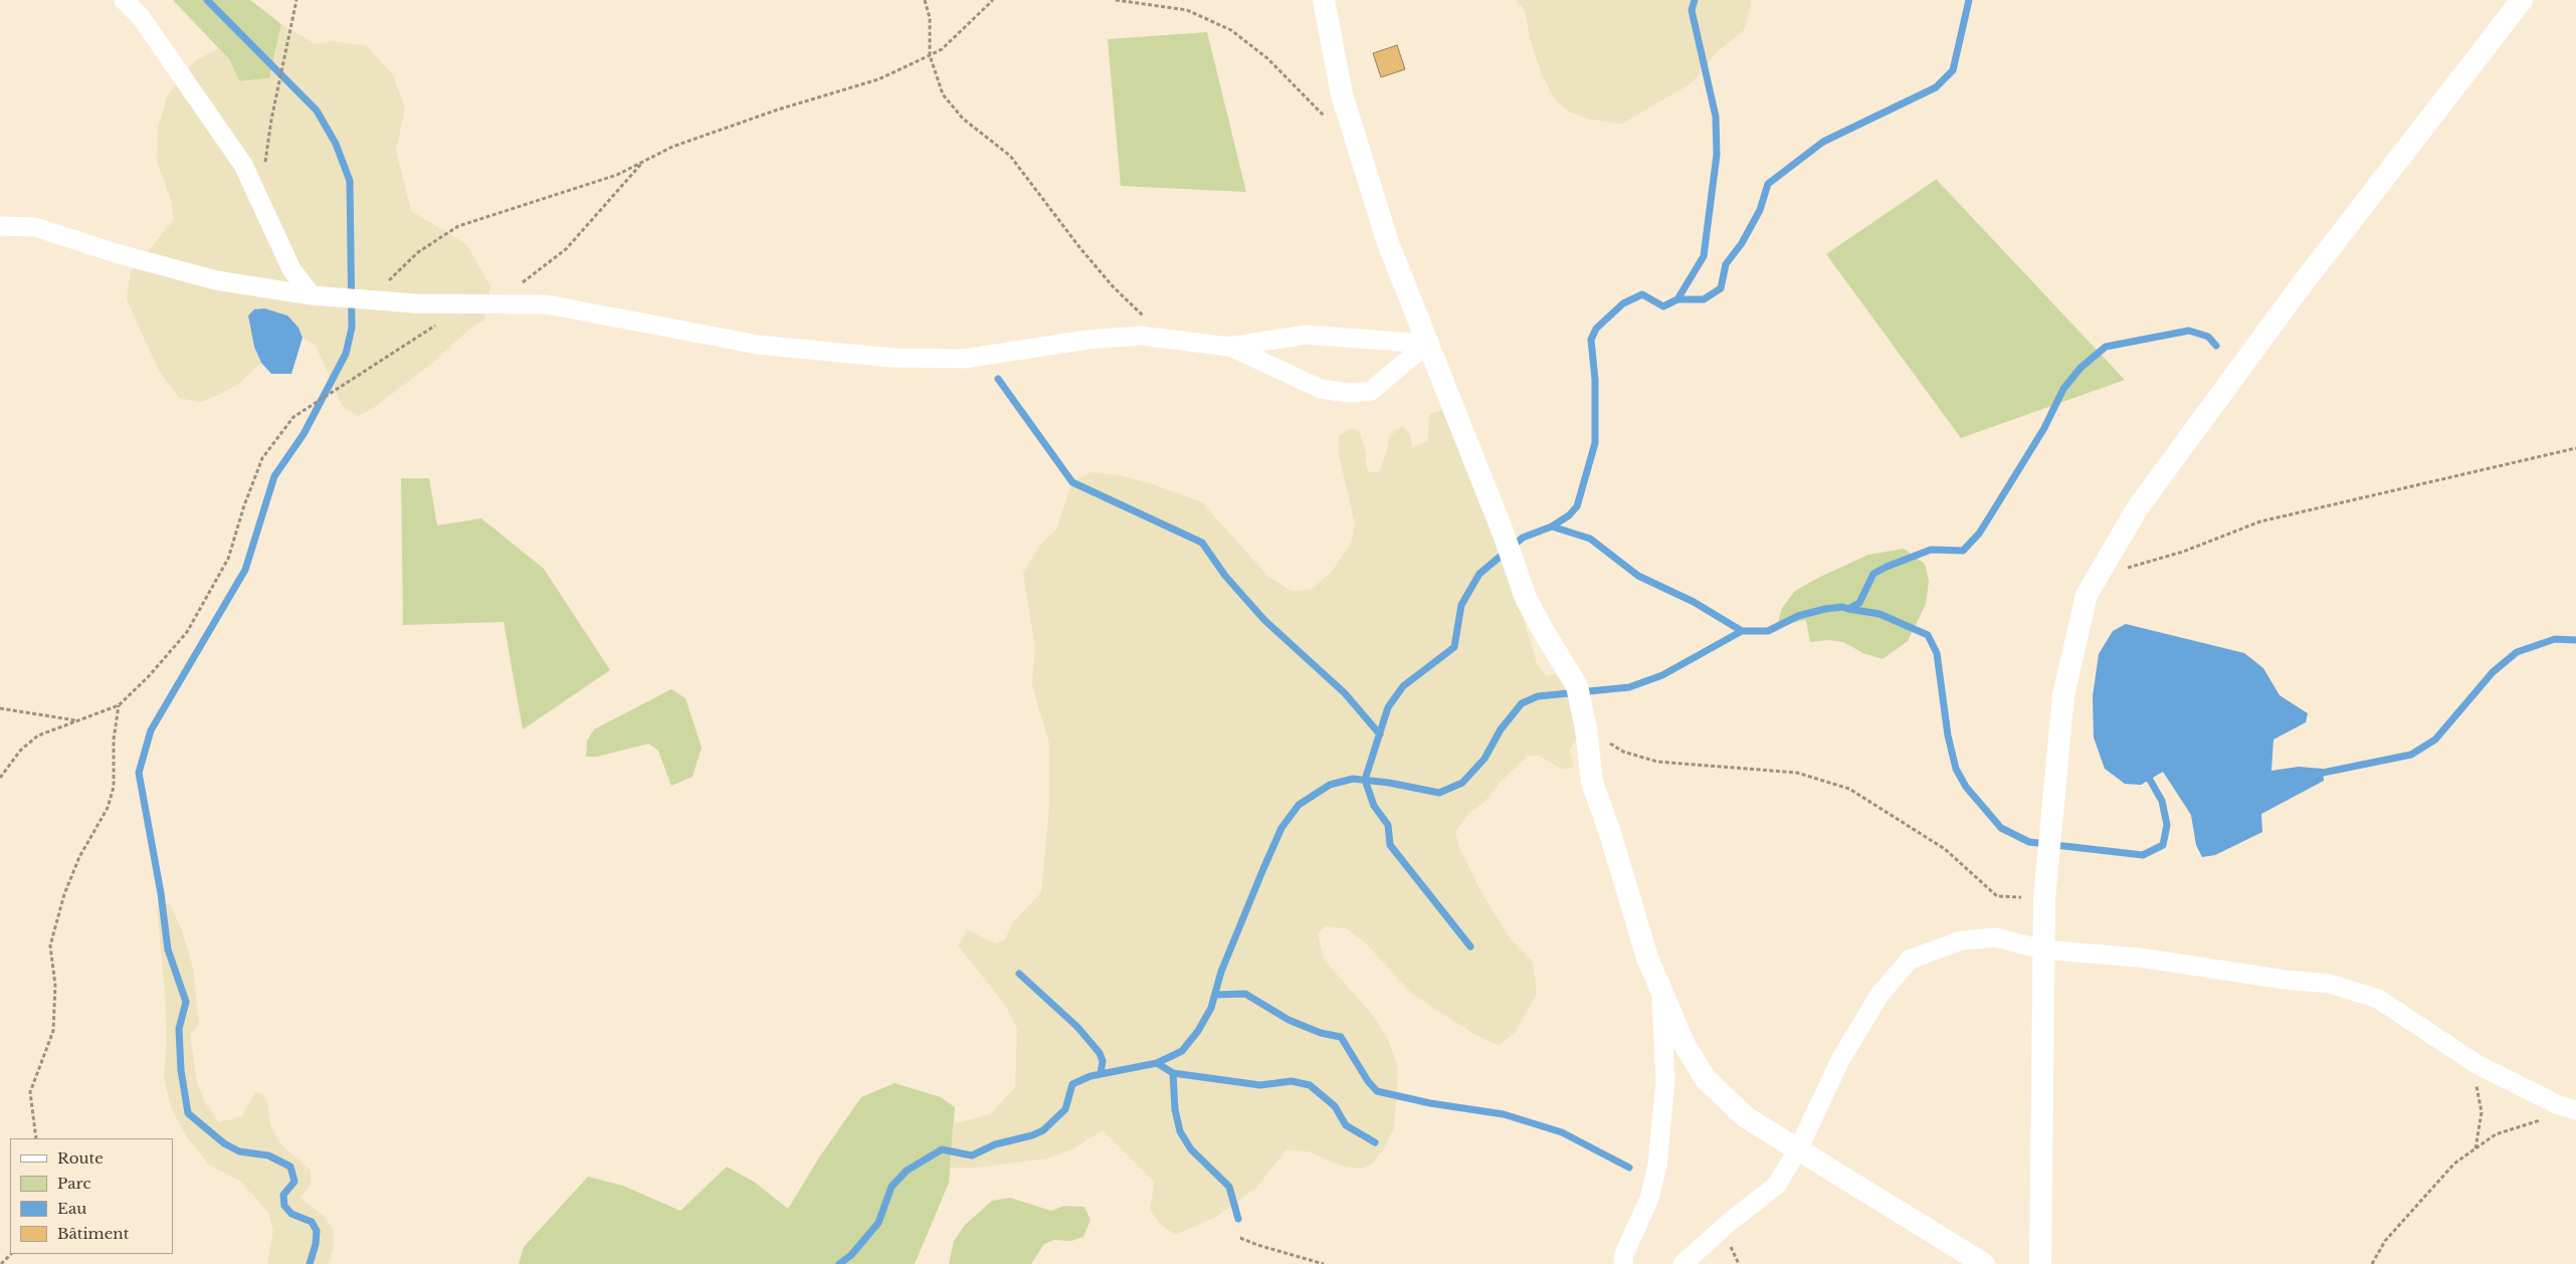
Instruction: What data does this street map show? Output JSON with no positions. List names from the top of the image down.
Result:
{
  "legend": [
    "Route",
    "Parc",
    "Eau",
    "Bâtiment"
  ]
}
